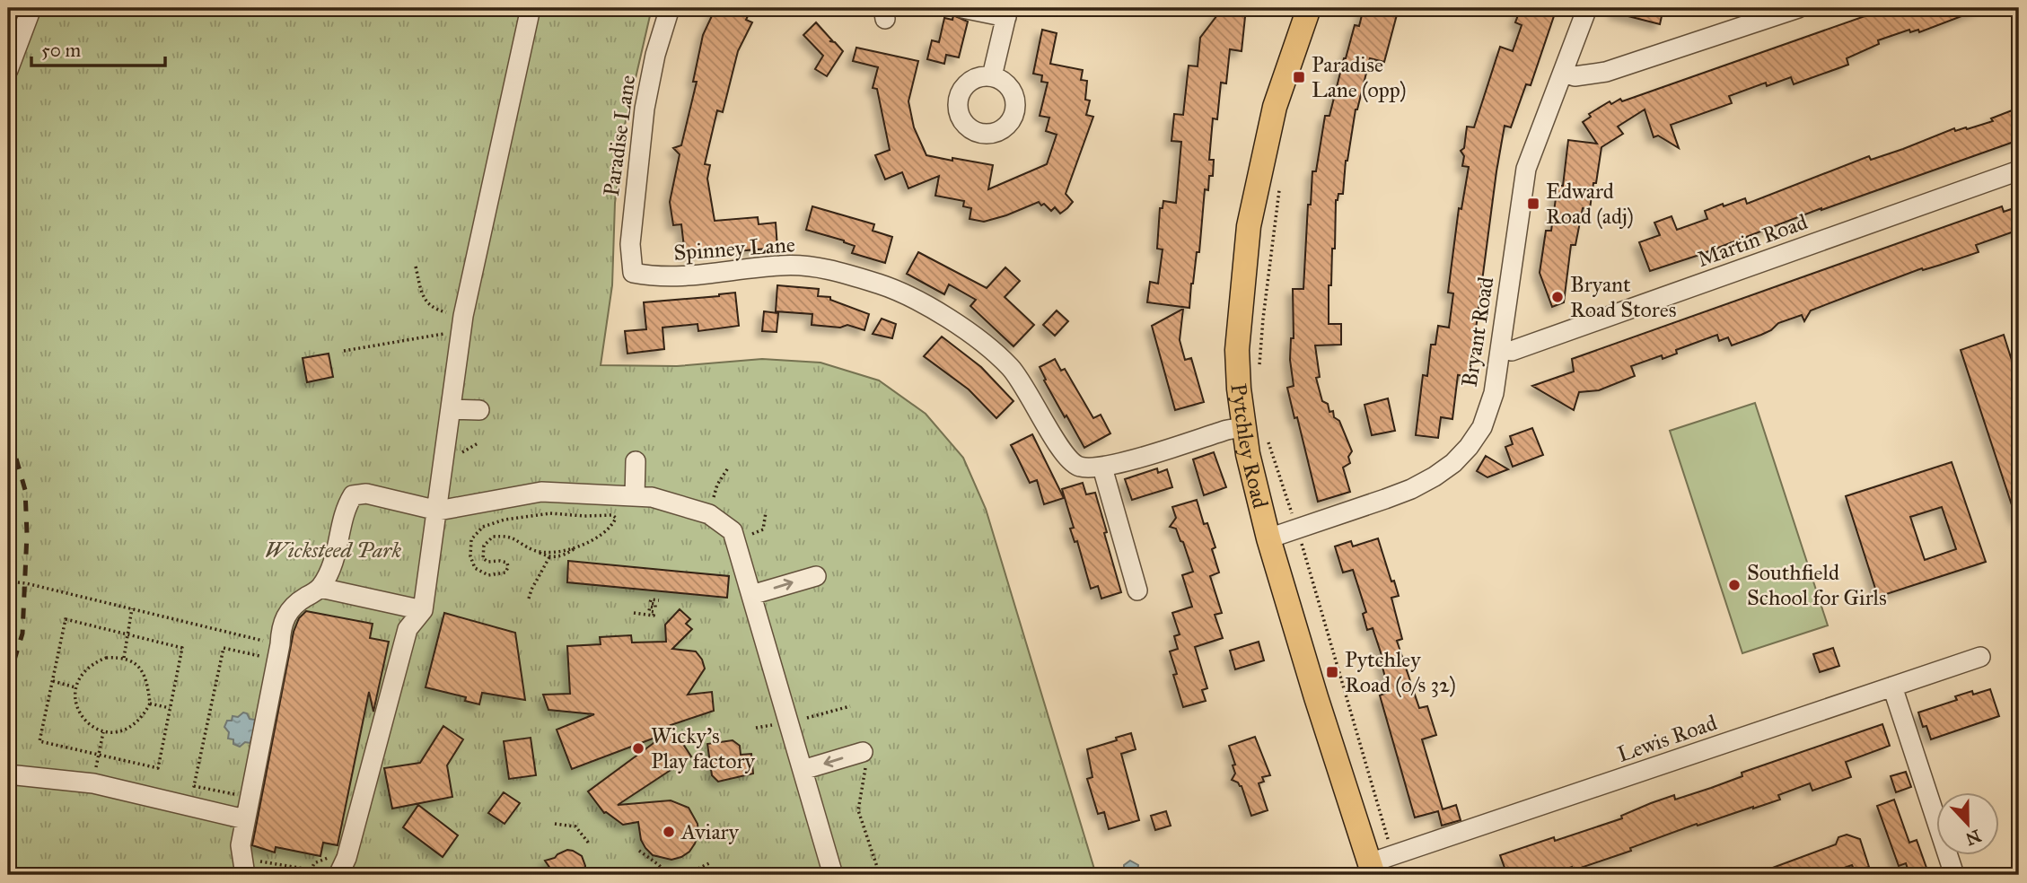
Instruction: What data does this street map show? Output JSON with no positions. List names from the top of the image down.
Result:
{
  "streets": {
    "main road": ["Pytchley Road"],
    "street": [
      "Paradise Lane",
      "Martin Road",
      "Spinney Lane",
      "Bryant Road",
      "Lewis Road"
    ]
  },
  "crossings": [
    ["Paradise Lane", "Spinney Lane"],
    ["Martin Road", "Bryant Road"],
    ["Spinney Lane", "Pytchley Road"],
    ["Bryant Road", "Pytchley Road"],
    ["Pytchley Road", "Lewis Road"]
  ],
  "parks": ["Wicksteed Park"],
  "places": {
    "transit": ["Paradise Lane (opp)", "Edward Road (adj)", "Pytchley Road (o/s 32)"],
    "other": [
      "Bryant Road Stores",
      "Southfield School for Girls",
      "Wicky's Play factory",
      "Aviary"
    ]
  },
  "scale_bar": "50 m",
  "north": "bottom"
}
